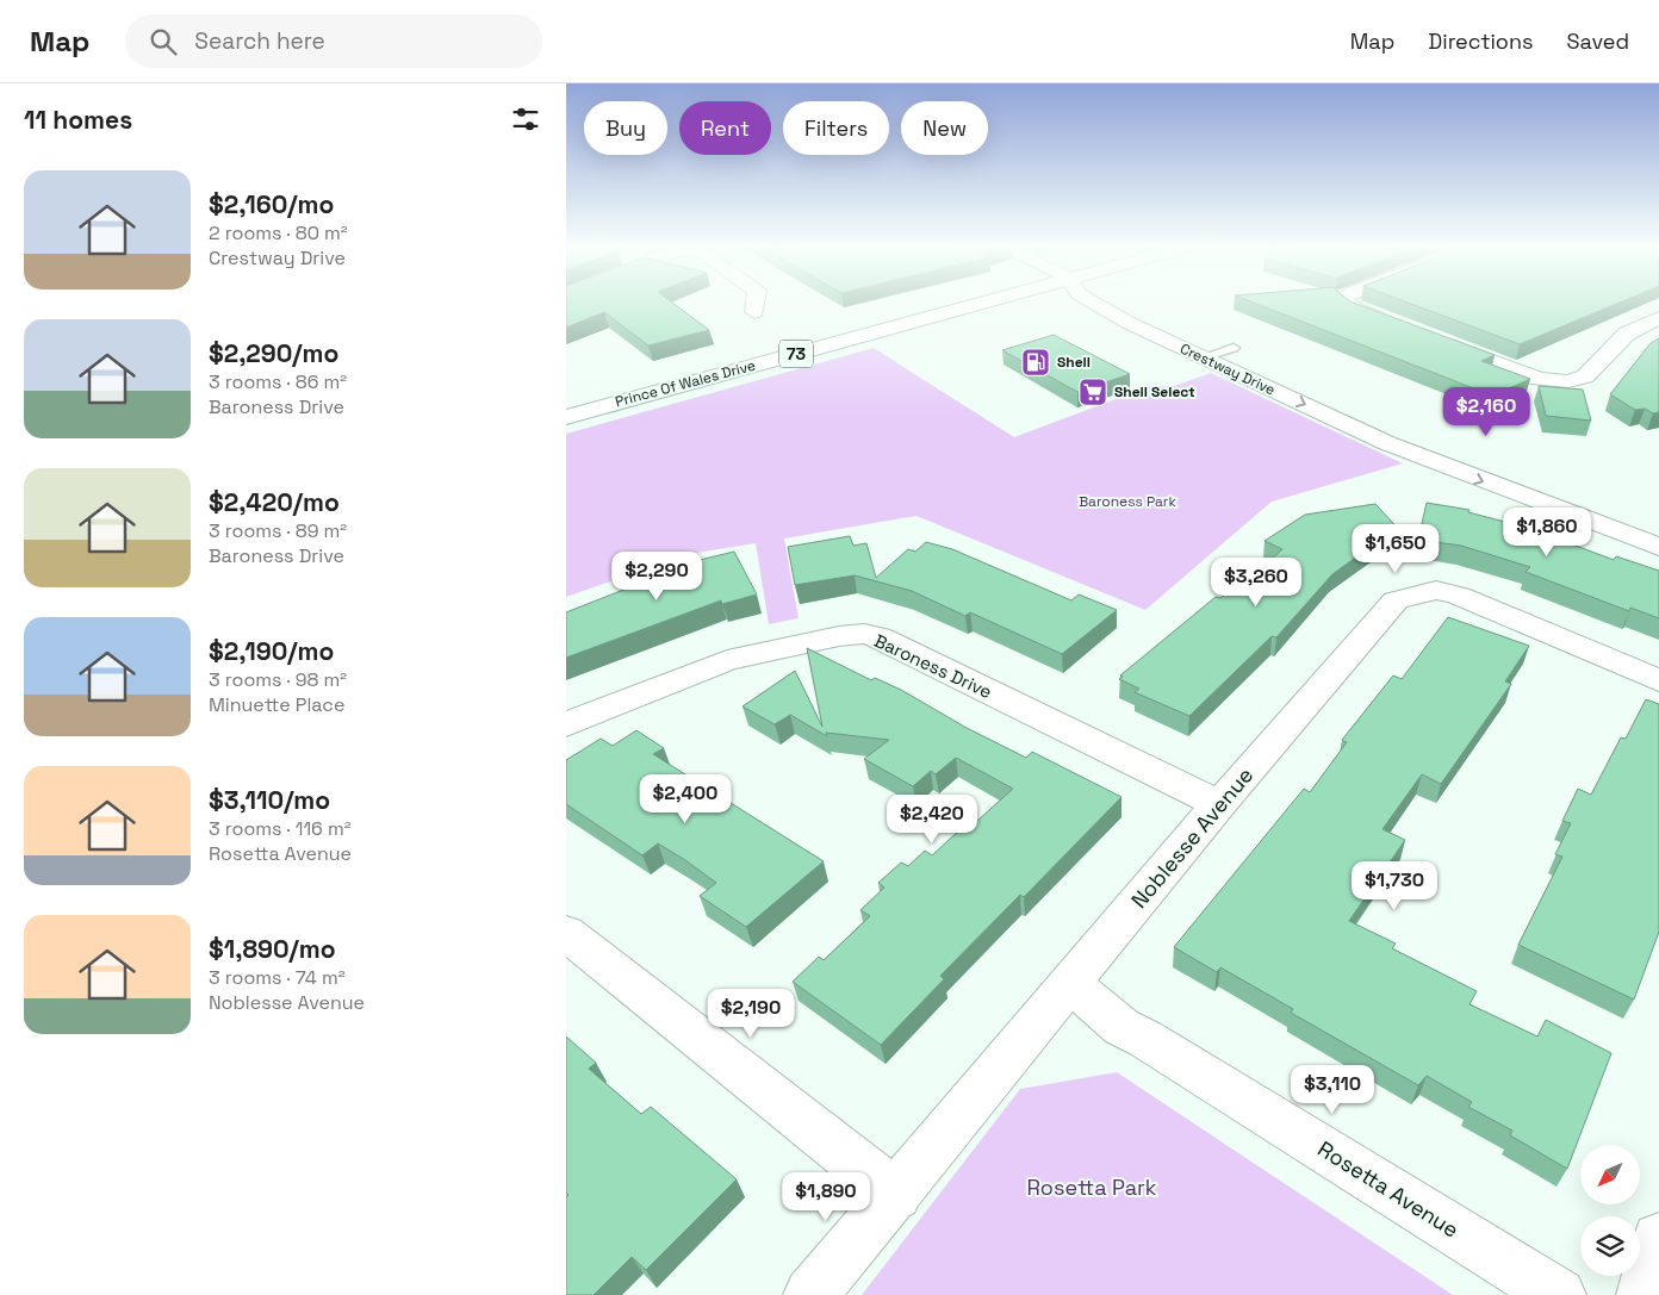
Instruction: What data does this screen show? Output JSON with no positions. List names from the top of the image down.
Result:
{
  "streets": {
    "street": [
      "73",
      "Crestway Drive",
      "Prince Of Wales Drive",
      "Baroness Drive",
      "Noblesse Avenue",
      "Rosetta Avenue"
    ]
  },
  "crossings": [
    ["Baroness Drive", "Noblesse Avenue"],
    ["Noblesse Avenue", "Rosetta Avenue"]
  ],
  "parks": ["Baroness Park", "Rosetta Park"],
  "places": {
    "fuel station": ["Shell"],
    "supermarket": ["Shell Select"]
  },
  "north": "bottom left",
  "page": {
    "header": "Map",
    "search": "Search here",
    "nav": ["Map", "Directions", "Saved"],
    "heading": "11 homes",
    "chip": [
      "Buy",
      "Rent",
      "Filters",
      "New"
    ],
    "list": [
      {
        "name": "$2,160/mo",
        "note": "2 rooms · 80 m² · Crestway Drive"
      },
      {
        "name": "$2,290/mo",
        "note": "3 rooms · 86 m² · Baroness Drive"
      },
      {
        "name": "$2,420/mo",
        "note": "3 rooms · 89 m² · Baroness Drive"
      },
      {
        "name": "$2,190/mo",
        "note": "3 rooms · 98 m² · Minuette Place"
      },
      {
        "name": "$3,110/mo",
        "note": "3 rooms · 116 m² · Rosetta Avenue"
      },
      {
        "name": "$1,890/mo",
        "note": "3 rooms · 74 m² · Noblesse Avenue"
      }
    ],
    "price": [
      "$2,160",
      "$1,860",
      "$1,650",
      "$2,290",
      "$3,260",
      "$2,400",
      "$2,420",
      "$1,730",
      "$2,190",
      "$3,110",
      "$1,890"
    ]
  }
}
